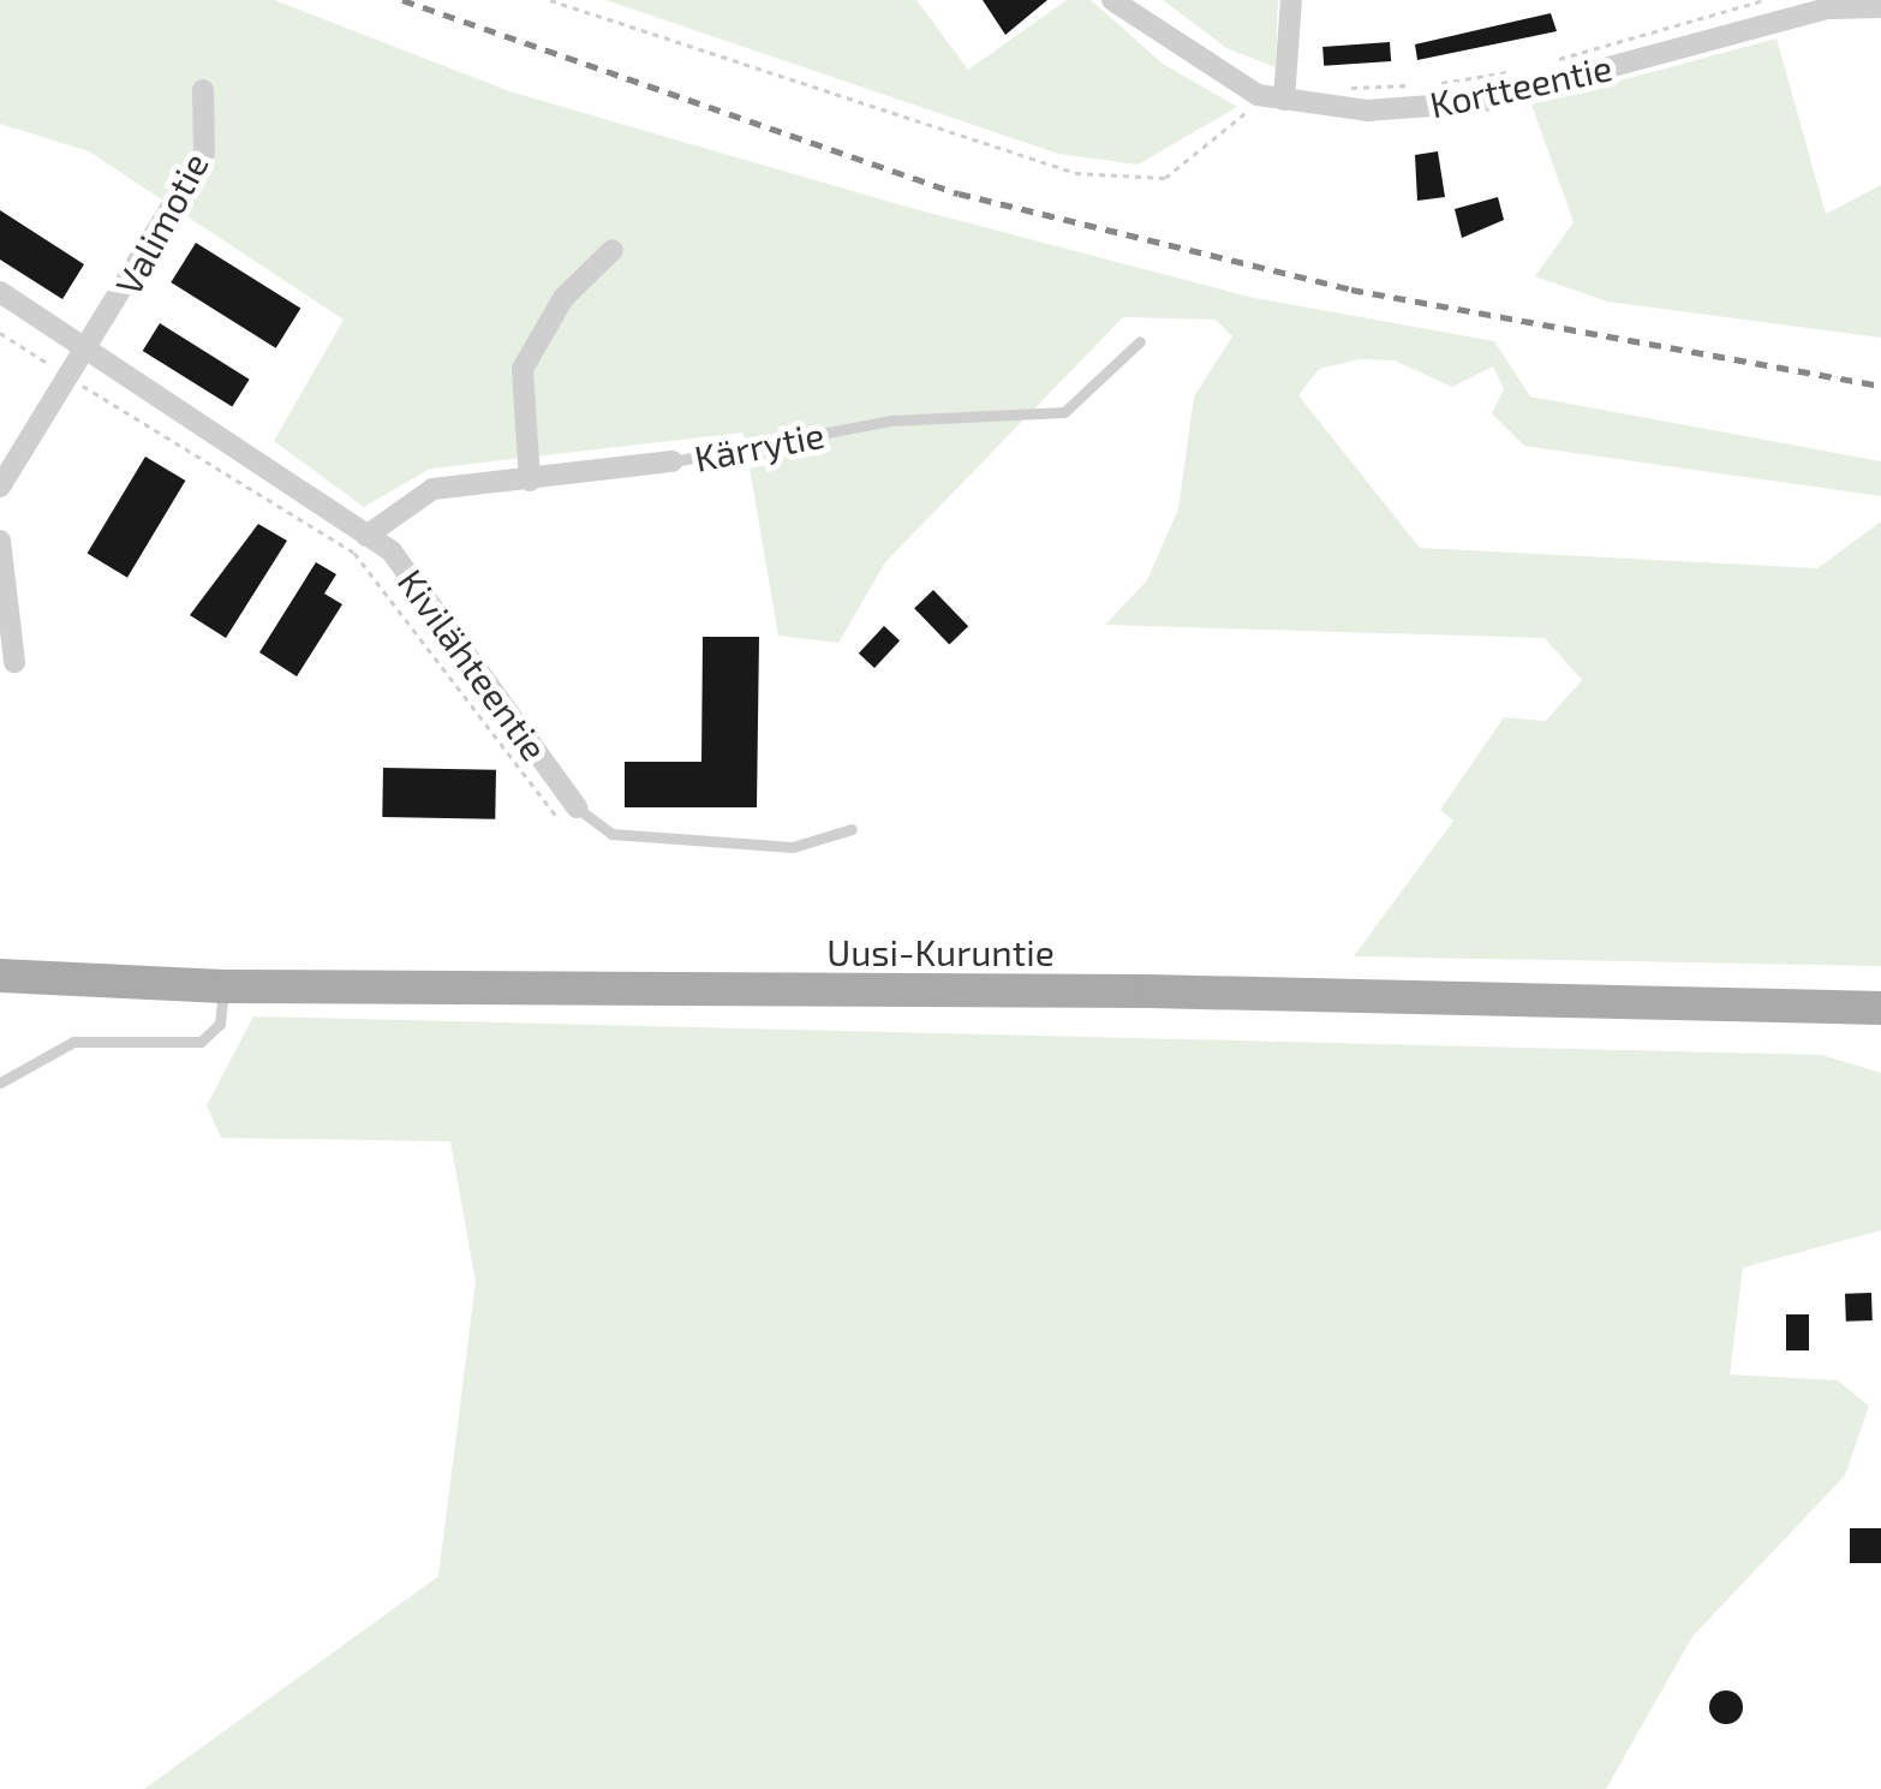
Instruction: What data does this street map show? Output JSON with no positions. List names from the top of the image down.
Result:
{
  "streets": {
    "main road": ["Uusi-Kuruntie"],
    "street": [
      "Kortteentie",
      "Valimotie",
      "Kärrytie",
      "Kivilähteentie"
    ]
  },
  "crossings": [
    ["Valimotie", "Kivilähteentie"],
    ["Kärrytie", "Kivilähteentie"]
  ]
}
